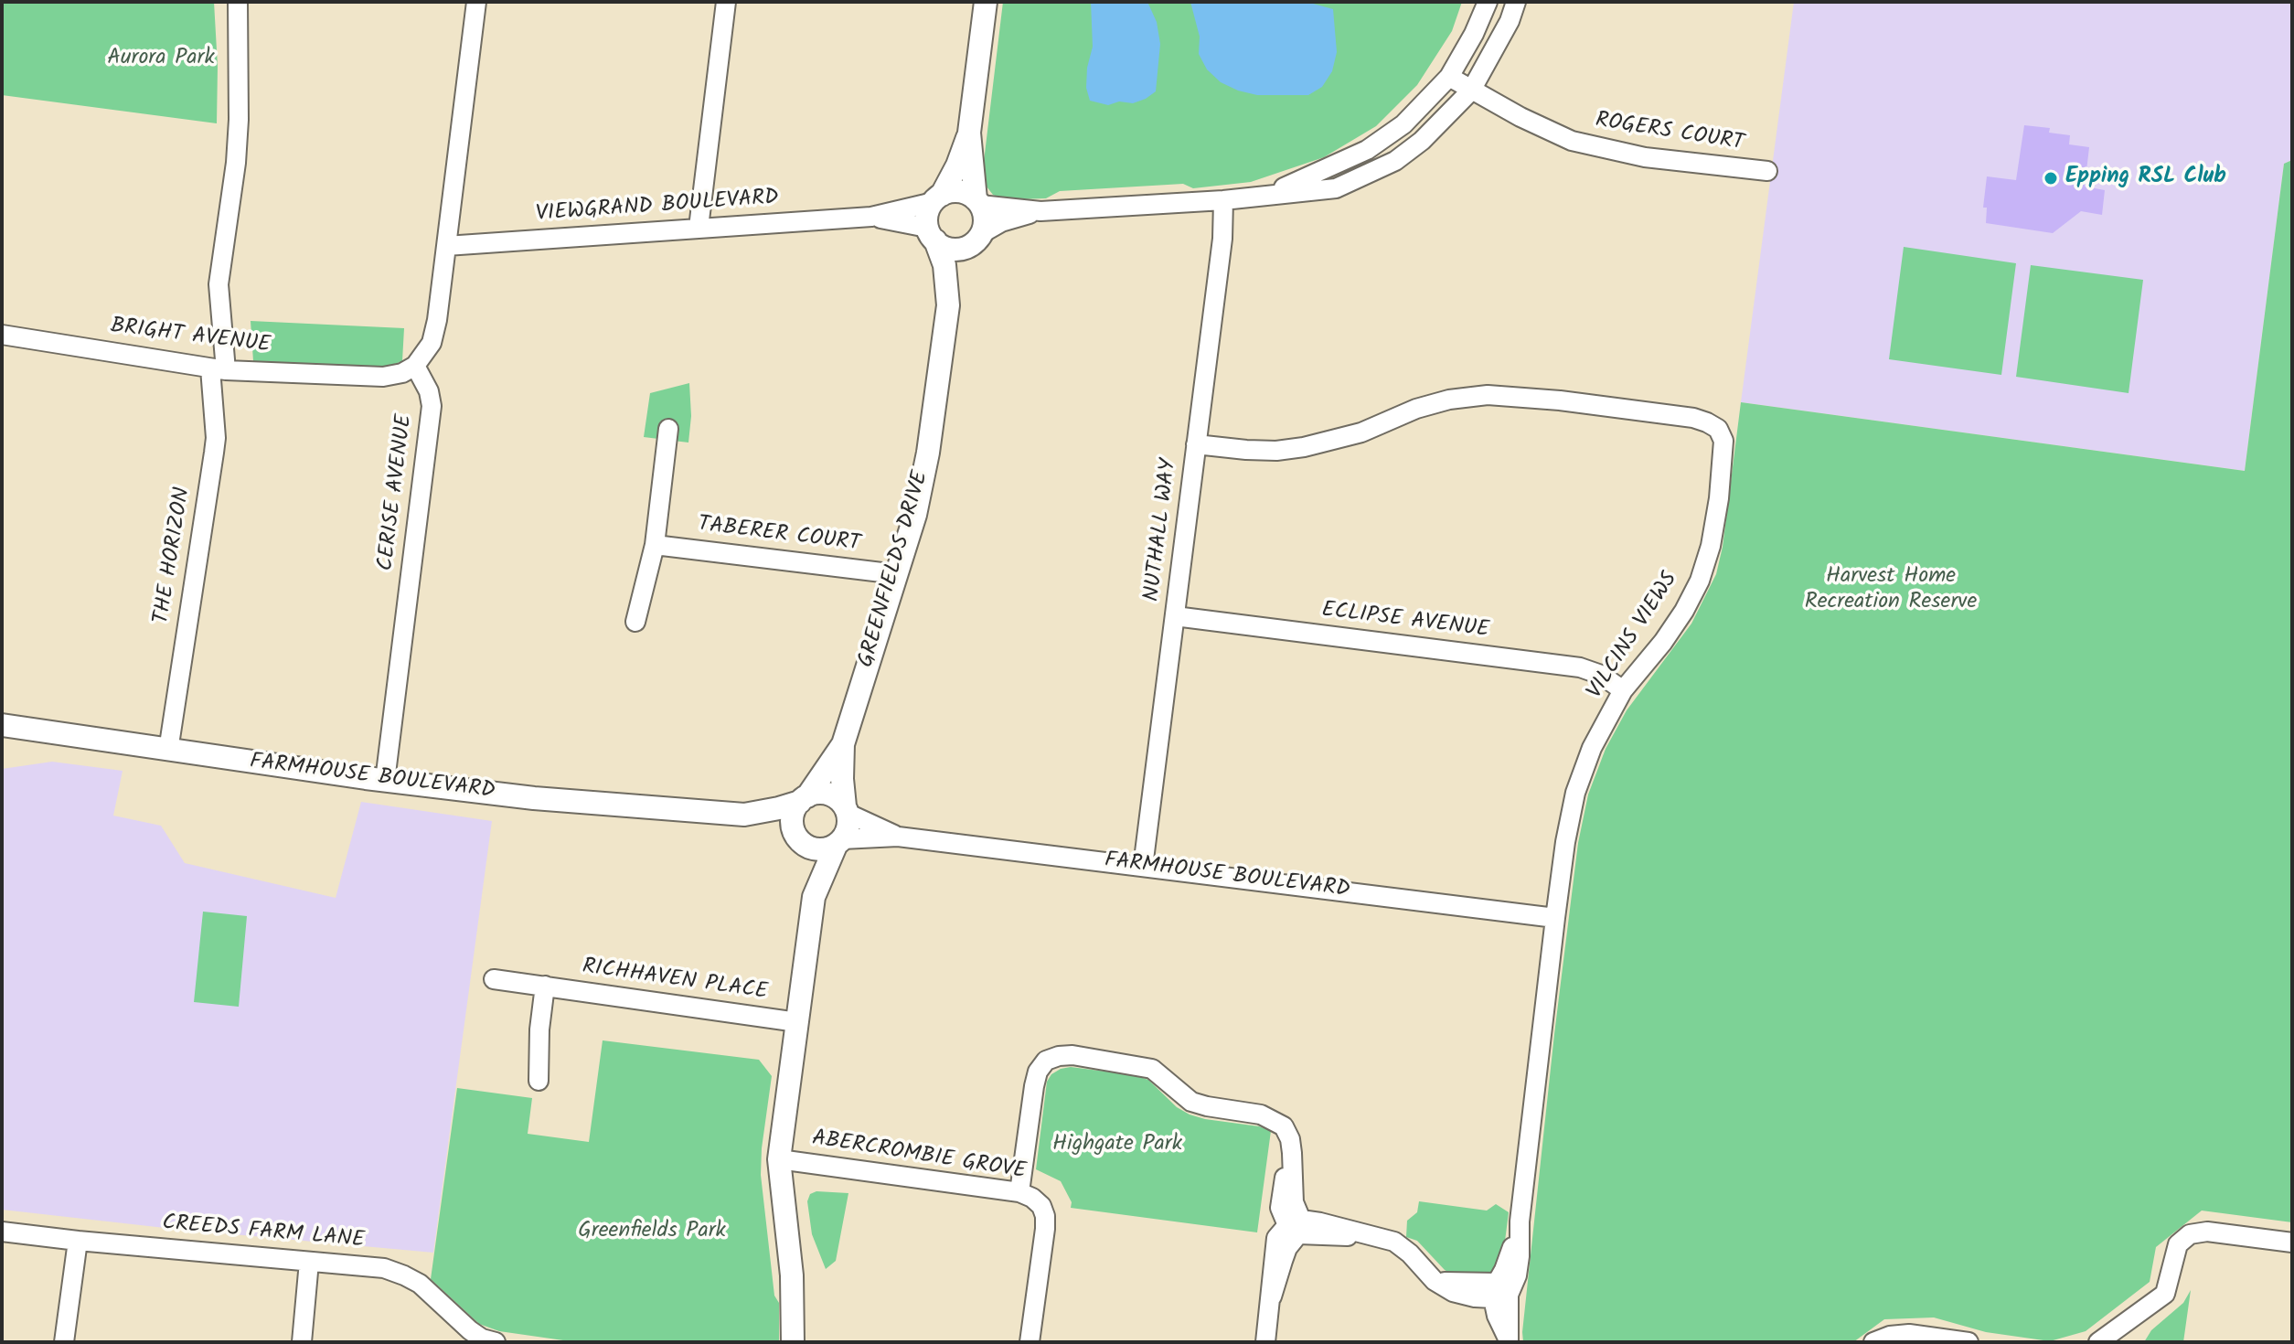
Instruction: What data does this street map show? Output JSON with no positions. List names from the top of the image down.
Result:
{
  "streets": {
    "street": [
      "ROGERS COURT",
      "VIEWGRAND BOULEVARD",
      "BRIGHT AVENUE",
      "CERISE AVENUE",
      "NUTHALL WAY",
      "TABERER COURT",
      "THE HORIZON",
      "GREENFIELDS DRIVE",
      "ECLIPSE AVENUE",
      "VILCINS VIEWS",
      "FARMHOUSE BOULEVARD",
      "RICHHAVEN PLACE",
      "ABERCROMBIE GROVE",
      "CREEDS FARM LANE"
    ]
  },
  "crossings": [
    ["VIEWGRAND BOULEVARD", "GREENFIELDS DRIVE"],
    ["BRIGHT AVENUE", "CERISE AVENUE"],
    ["BRIGHT AVENUE", "THE HORIZON"],
    ["CERISE AVENUE", "FARMHOUSE BOULEVARD"],
    ["NUTHALL WAY", "ECLIPSE AVENUE"],
    ["NUTHALL WAY", "VILCINS VIEWS"],
    ["NUTHALL WAY", "FARMHOUSE BOULEVARD"],
    ["TABERER COURT", "GREENFIELDS DRIVE"],
    ["THE HORIZON", "FARMHOUSE BOULEVARD"],
    ["GREENFIELDS DRIVE", "FARMHOUSE BOULEVARD"],
    ["ECLIPSE AVENUE", "VILCINS VIEWS"],
    ["VILCINS VIEWS", "FARMHOUSE BOULEVARD"]
  ],
  "parks": [
    "Aurora Park",
    "Harvest Home Recreation Reserve",
    "Highgate Park",
    "Greenfields Park"
  ],
  "places": ["Epping RSL Club"]
}
